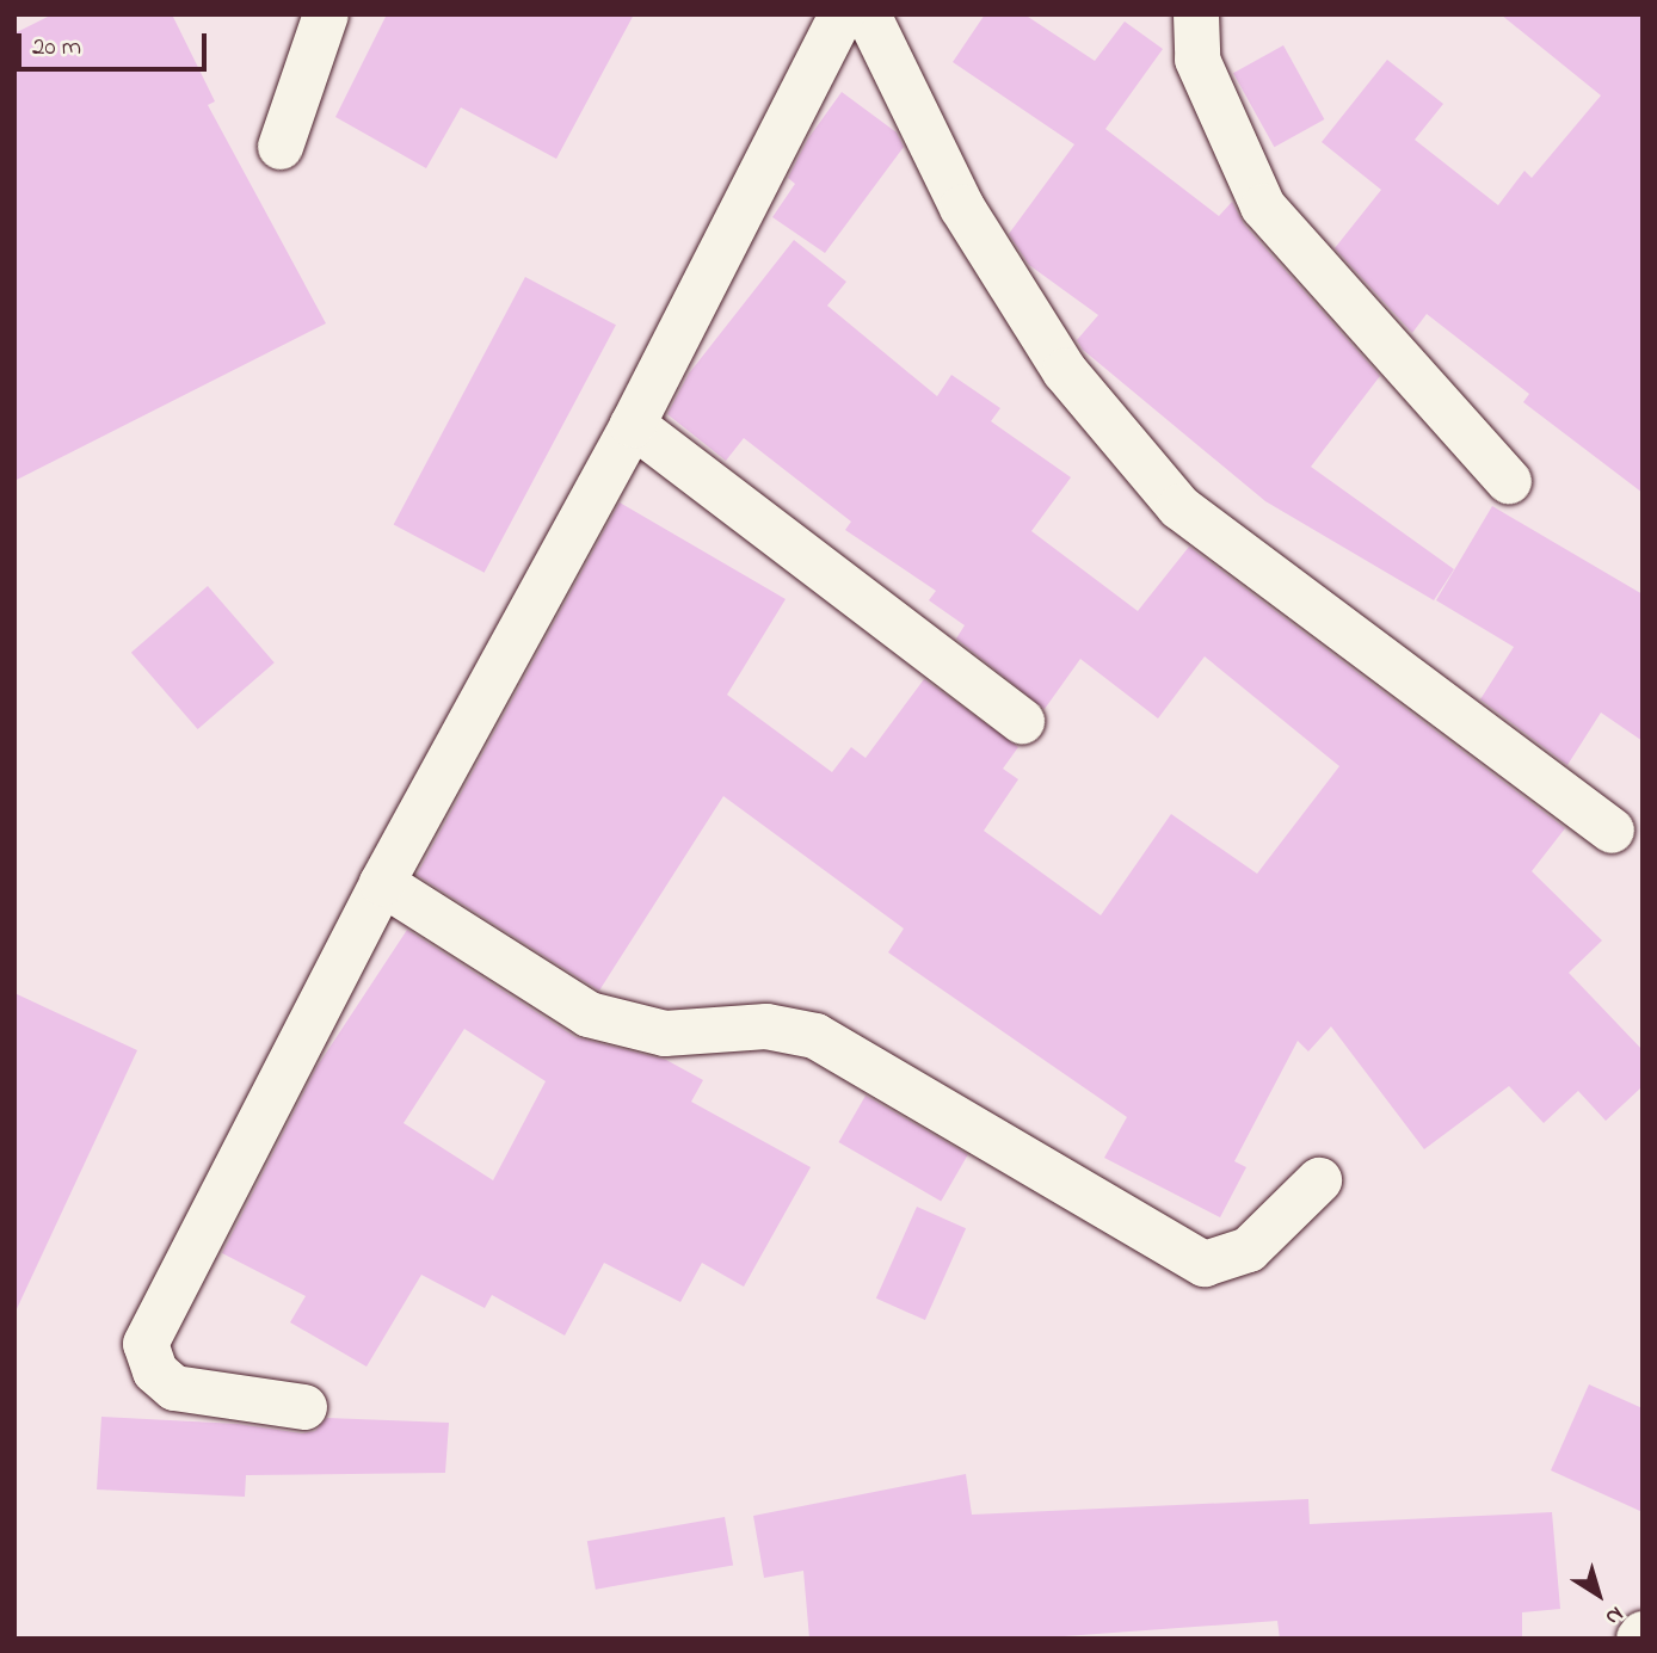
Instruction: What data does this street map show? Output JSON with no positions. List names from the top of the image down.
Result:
{
  "scale_bar": "20 m",
  "north": "bottom right"
}
